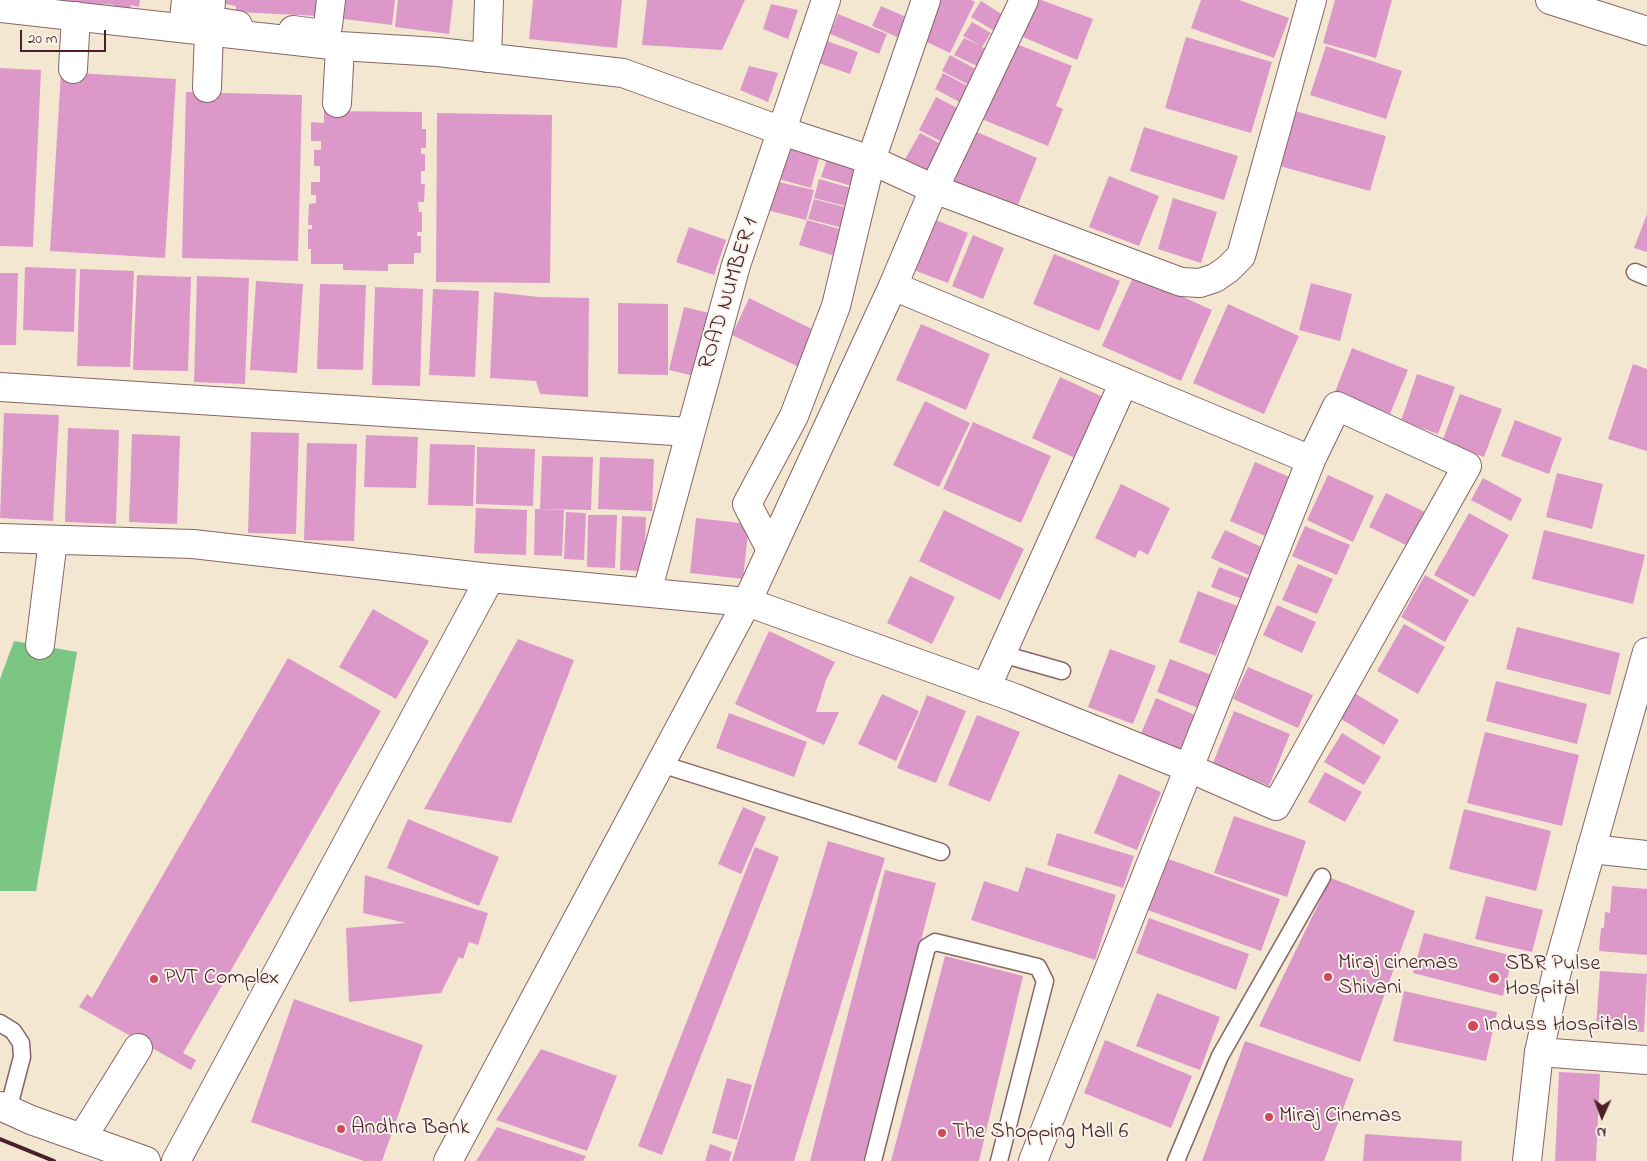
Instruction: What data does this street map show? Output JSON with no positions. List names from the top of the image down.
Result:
{
  "streets": {
    "main road": ["ROAD NUMBER 1"]
  },
  "places": [
    "Miraj cinemas Shivani",
    "SBR Pulse Hospital",
    "PVT Complex",
    "Induss Hospitals",
    "Miraj Cinemas",
    "Andhra Bank",
    "The Shopping Mall 6"
  ],
  "scale_bar": "20 m",
  "north": "bottom"
}
